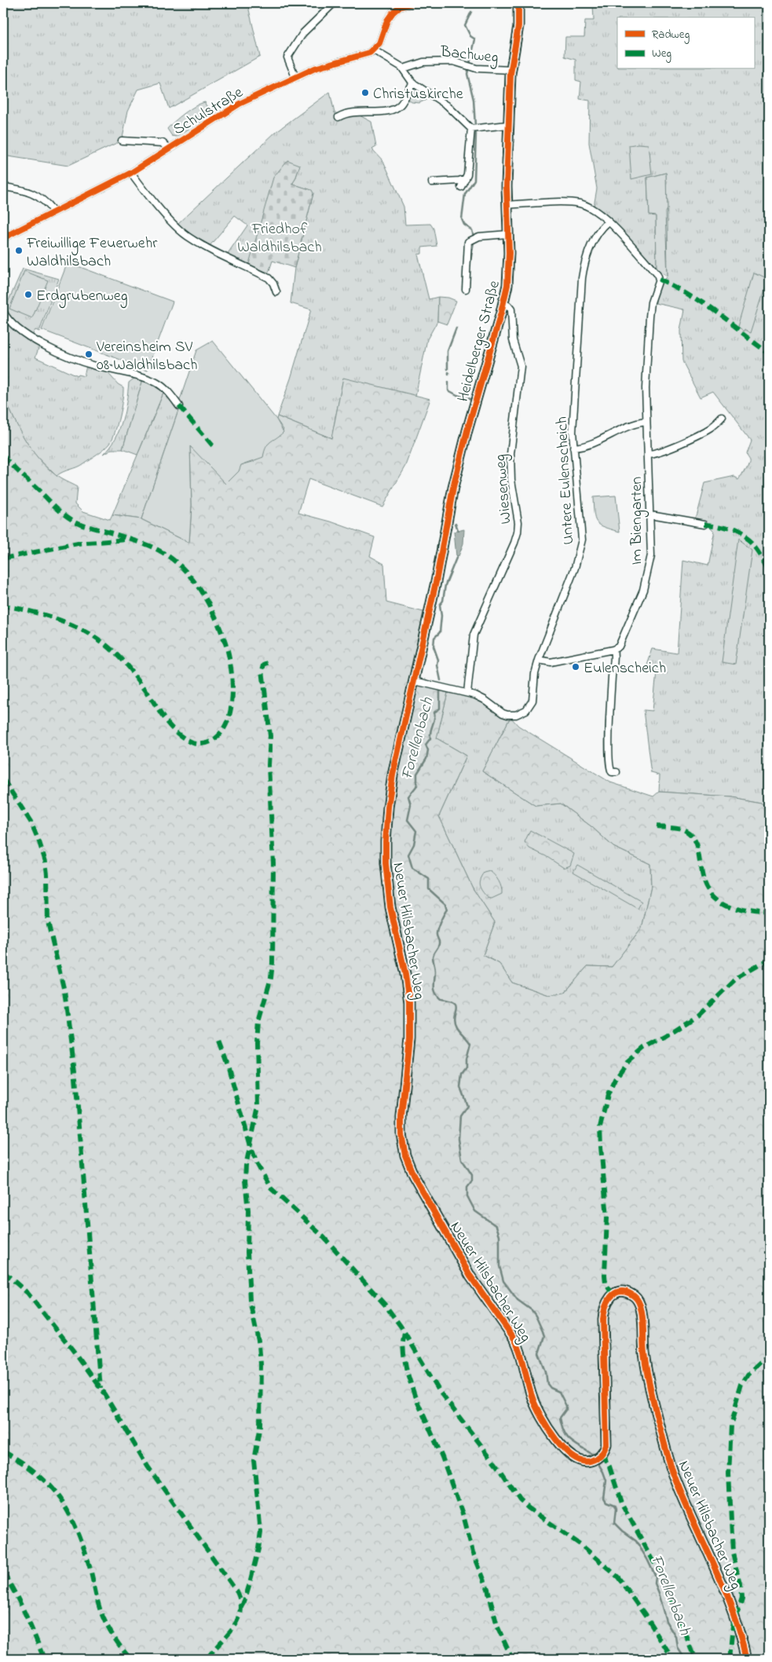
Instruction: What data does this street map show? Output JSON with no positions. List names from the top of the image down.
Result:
{
  "streets": {
    "street": [
      "Bachweg",
      "Schulstraße",
      "Heidelberger Straße",
      "Untere Eulenscheich",
      "Wiesenweg",
      "Im Biengarten",
      "Neuer Hilsbacher Weg"
    ]
  },
  "crossings": [
    ["Bachweg", "Heidelberger Straße"],
    ["Heidelberger Straße", "Untere Eulenscheich"],
    ["Heidelberger Straße", "Wiesenweg"],
    ["Heidelberger Straße", "Neuer Hilsbacher Weg"],
    ["Untere Eulenscheich", "Wiesenweg"],
    ["Untere Eulenscheich", "Im Biengarten"],
    ["Untere Eulenscheich", "Neuer Hilsbacher Weg"]
  ],
  "water": ["Forellenbach"],
  "parks": ["Friedhof Waldhilsbach"],
  "places": [
    "Christuskirche",
    "Freiwillige Feuerwehr Waldhilsbach",
    "Erdgrubenweg",
    "Vereinsheim SV 08 Waldhilsbach",
    "Eulenscheich"
  ],
  "legend": ["Radweg", "Weg"]
}
